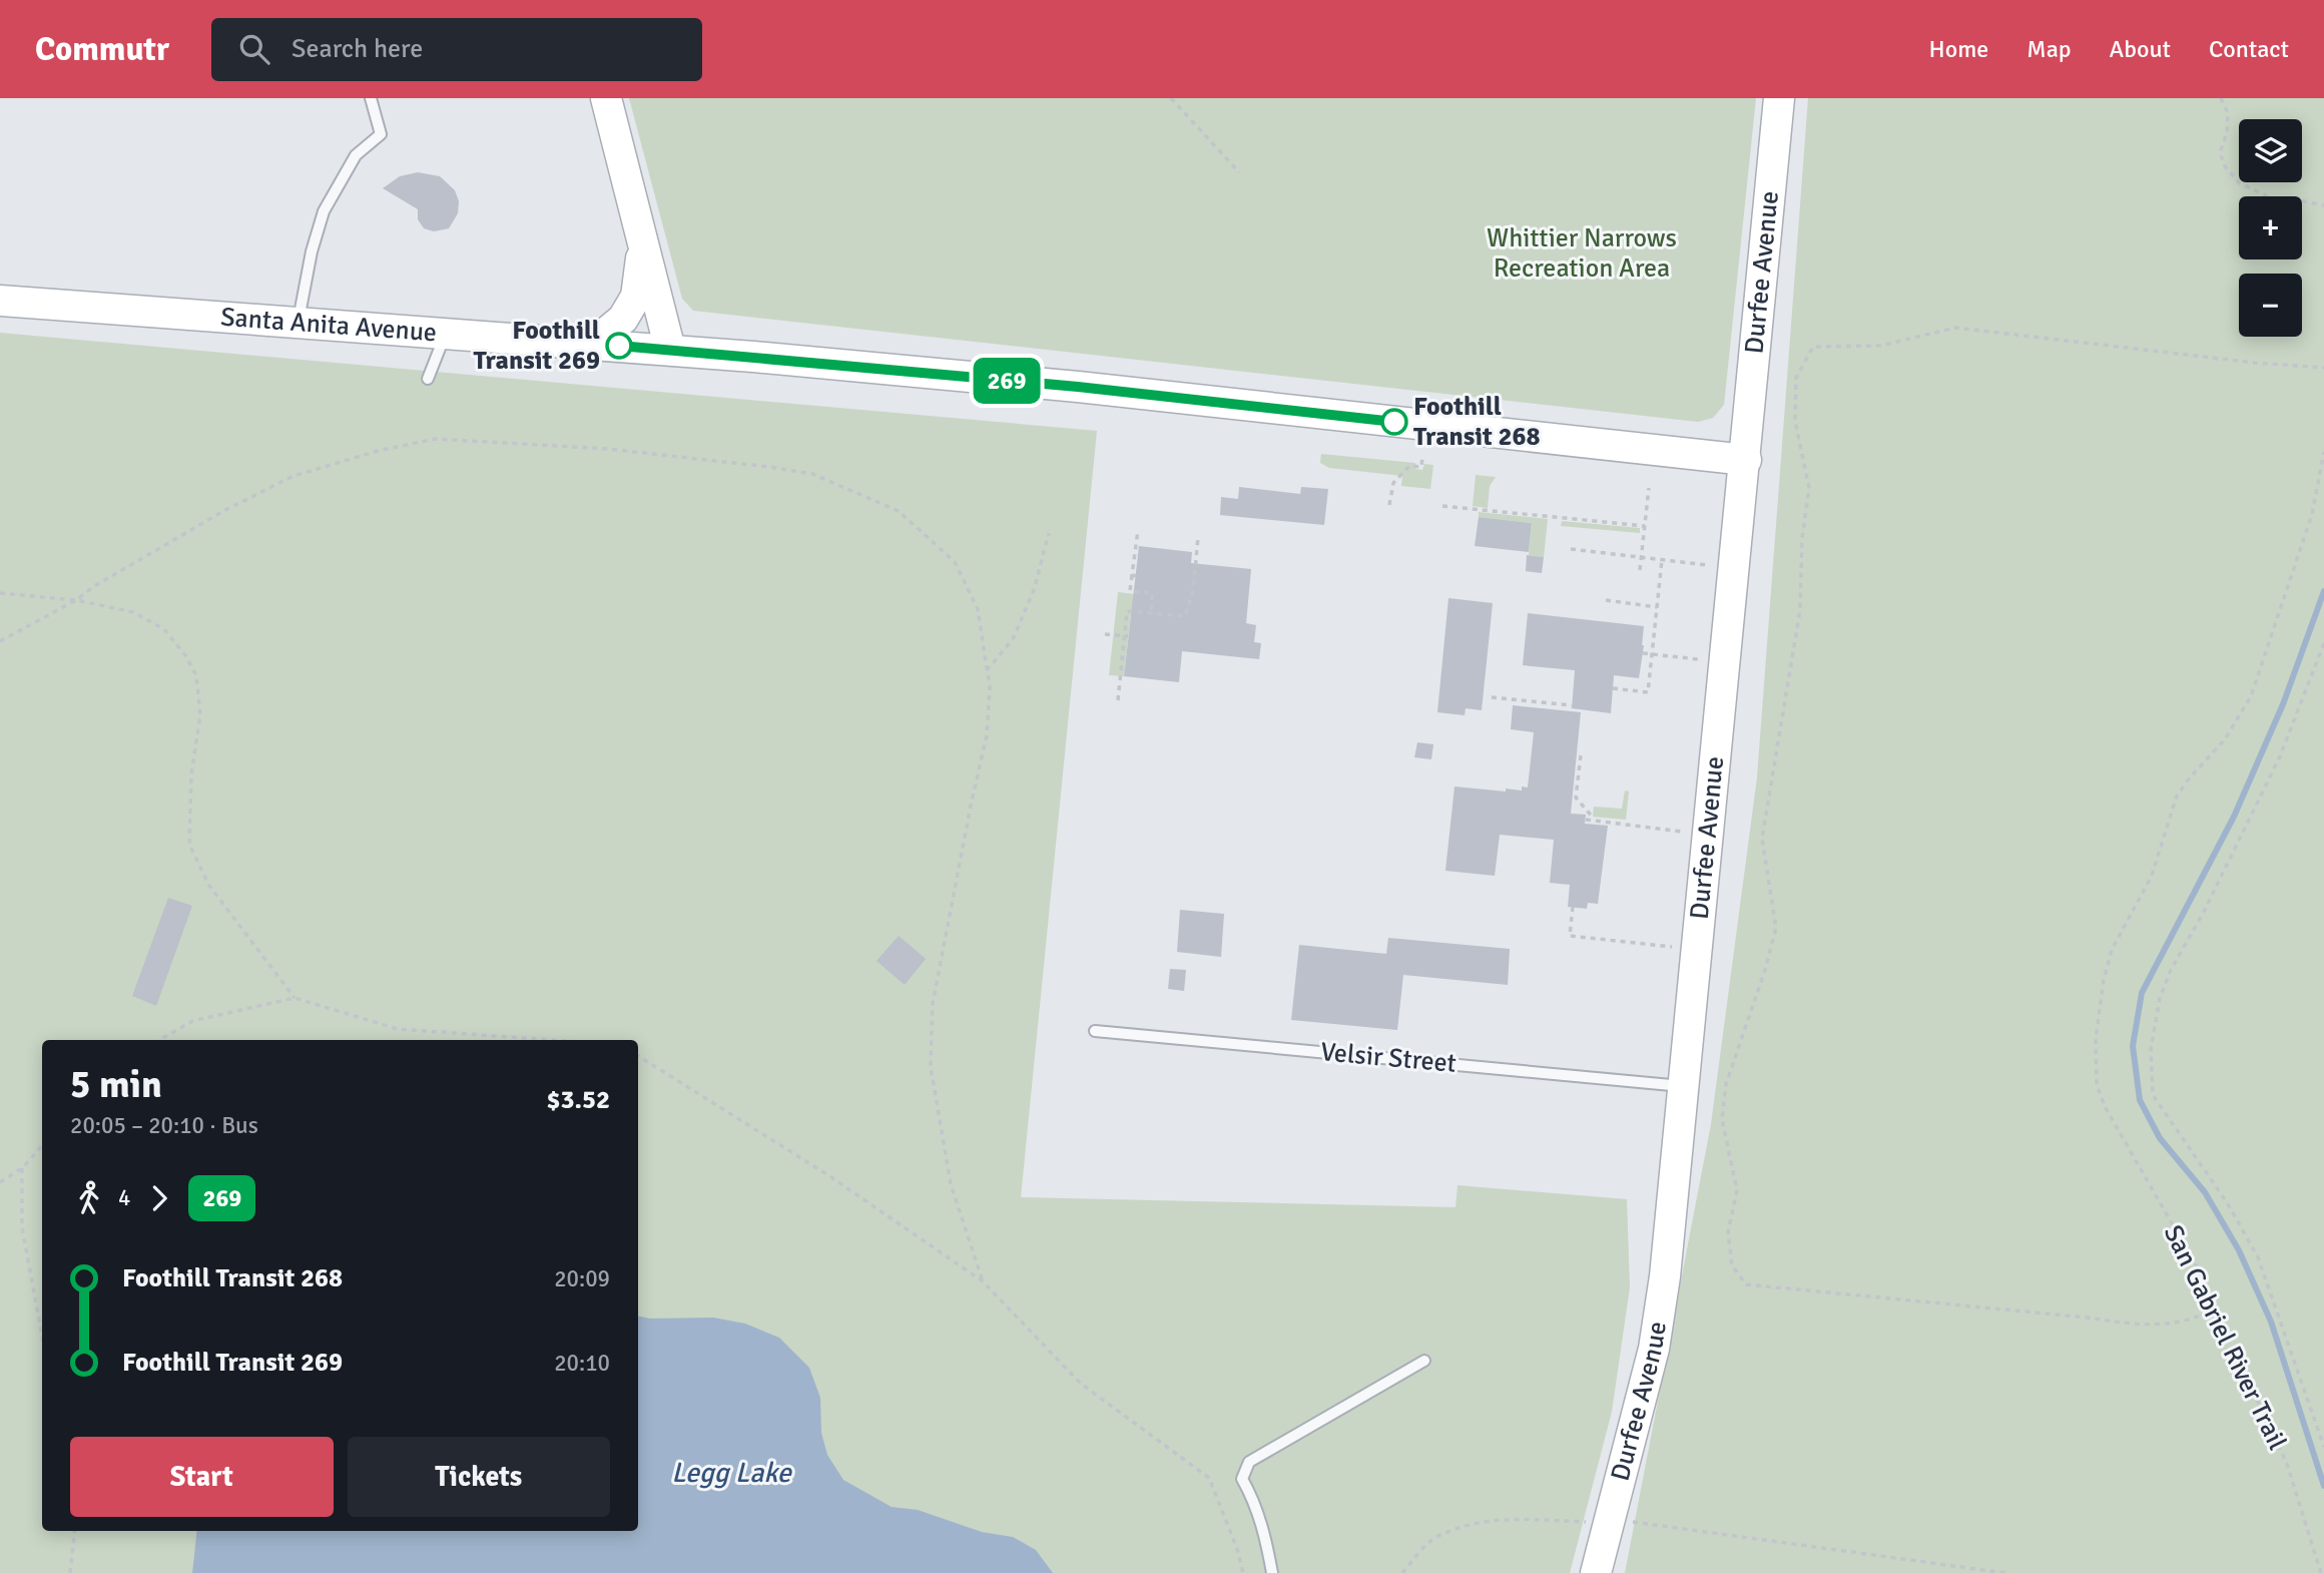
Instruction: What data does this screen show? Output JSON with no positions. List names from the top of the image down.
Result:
{
  "streets": {
    "main road": ["Durfee Avenue", "Santa Anita Avenue"],
    "lane": ["Velsir Street"],
    "path": ["San Gabriel River Trail"]
  },
  "crossings": [
    ["Durfee Avenue", "Santa Anita Avenue"],
    ["Durfee Avenue", "Velsir Street"]
  ],
  "water": ["Legg Lake"],
  "parks": ["Whittier Narrows Recreation Area"],
  "places": ["Foothill Transit 269", "Foothill Transit 268"],
  "lines": ["bus line 269"],
  "page": {
    "header": "Commutr",
    "search": "Search here",
    "nav": [
      "Home",
      "Map",
      "About",
      "Contact"
    ],
    "on_map": "269",
    "map_buttons": ["+", "−"],
    "heading": ["5 min", "20:05 – 20:10 · Bus", "$3.52"],
    "legs": ["4", "269"],
    "list": [
      {
        "name": "Foothill Transit 268",
        "value": "20:09"
      },
      {
        "name": "Foothill Transit 269",
        "value": "20:10"
      }
    ],
    "buttons": ["Start", "Tickets"]
  }
}
